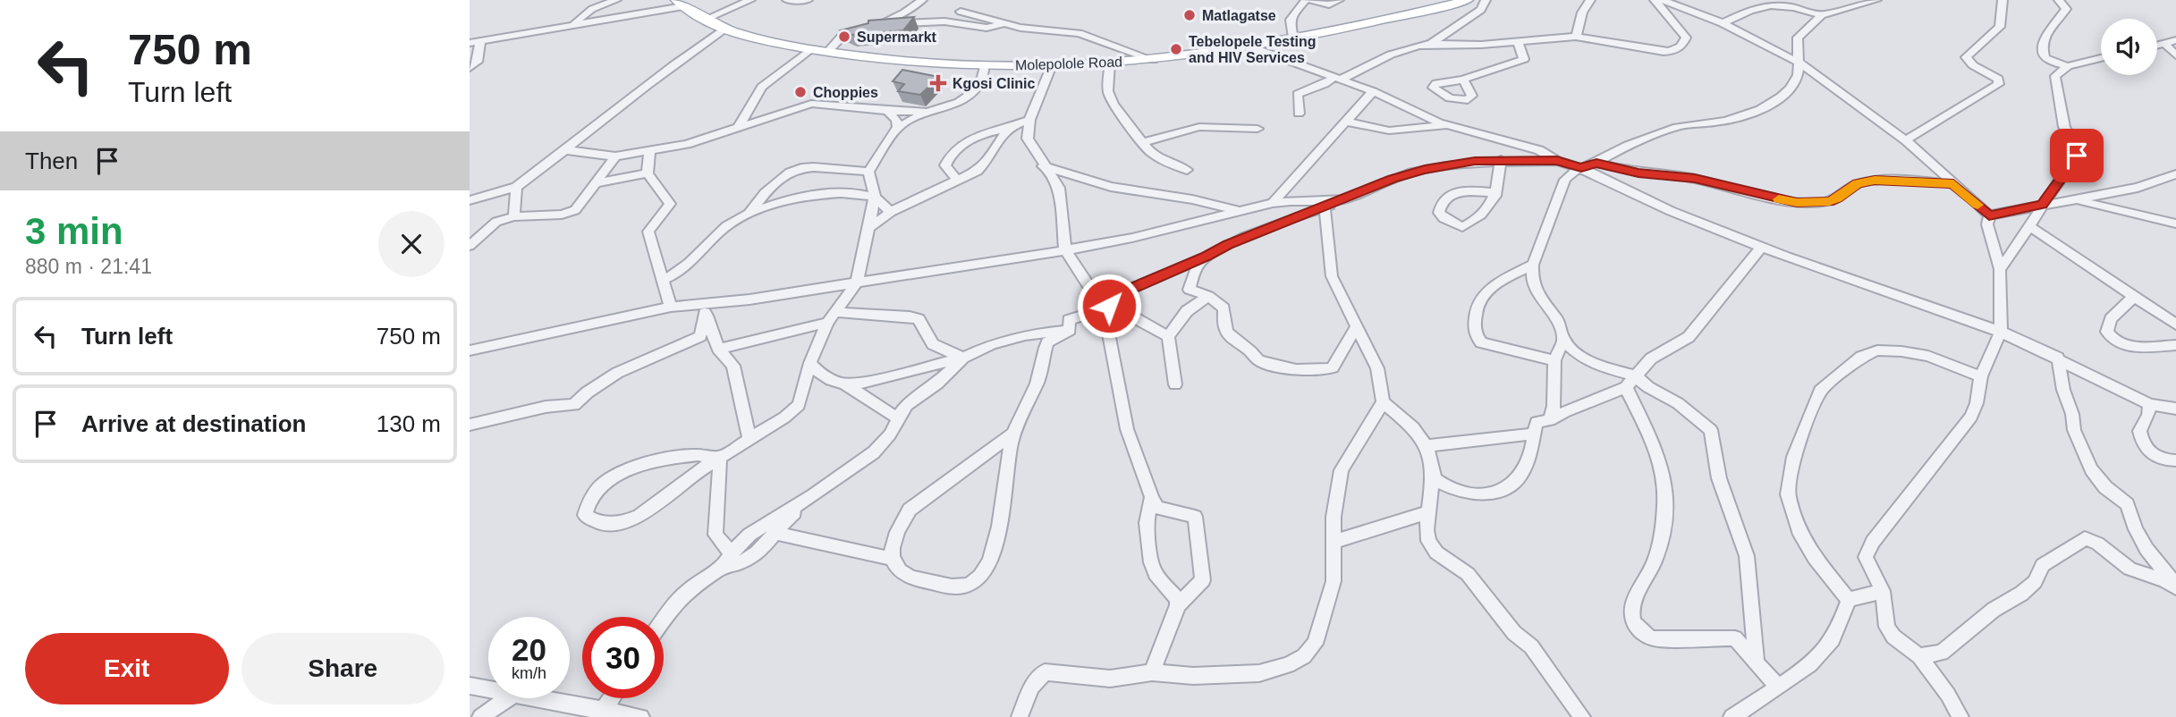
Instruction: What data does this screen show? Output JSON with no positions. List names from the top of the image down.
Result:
{
  "streets": {
    "main road": ["Molepolole Road"]
  },
  "places": {
    "other": [
      "Matlagatse",
      "Supermarkt",
      "Tebelopele Testing and HIV Services",
      "Choppies"
    ],
    "health": ["Kgosi Clinic"]
  },
  "page": {
    "turn": ["750 m", "Turn left"],
    "then": "Then",
    "heading": ["3 min", "880 m · 21:41"],
    "list": [
      {
        "name": "Turn left",
        "value": "750 m"
      },
      {
        "name": "Arrive at destination",
        "value": "130 m"
      }
    ],
    "speed": "20 km/h",
    "limit": "30",
    "buttons": ["Exit", "Share"]
  }
}
